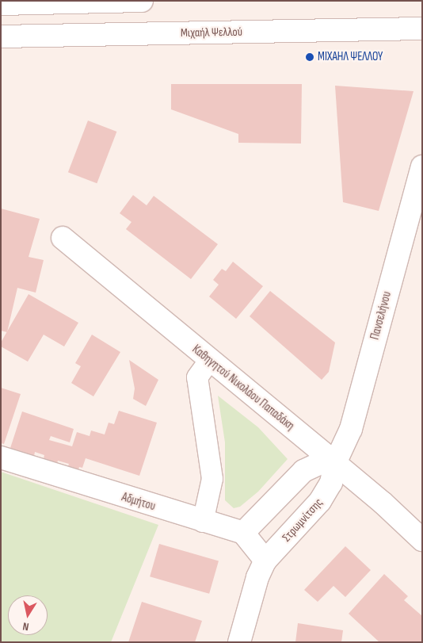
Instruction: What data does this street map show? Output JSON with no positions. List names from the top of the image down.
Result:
{
  "streets": {
    "street": [
      "Μιχαήλ Ψελλού",
      "Πανσελήνου",
      "Καθηγητού Νικολάου Παπαδάκη",
      "Αδμήτου",
      "Στρωμνίτσης"
    ]
  },
  "crossings": [
    ["Πανσελήνου", "Καθηγητού Νικολάου Παπαδάκη"],
    ["Πανσελήνου", "Στρωμνίτσης"],
    ["Καθηγητού Νικολάου Παπαδάκη", "Στρωμνίτσης"]
  ],
  "places": ["ΜΙΧΑΗΛ ΨΕΛΛΟΥ"],
  "north": "bottom"
}
